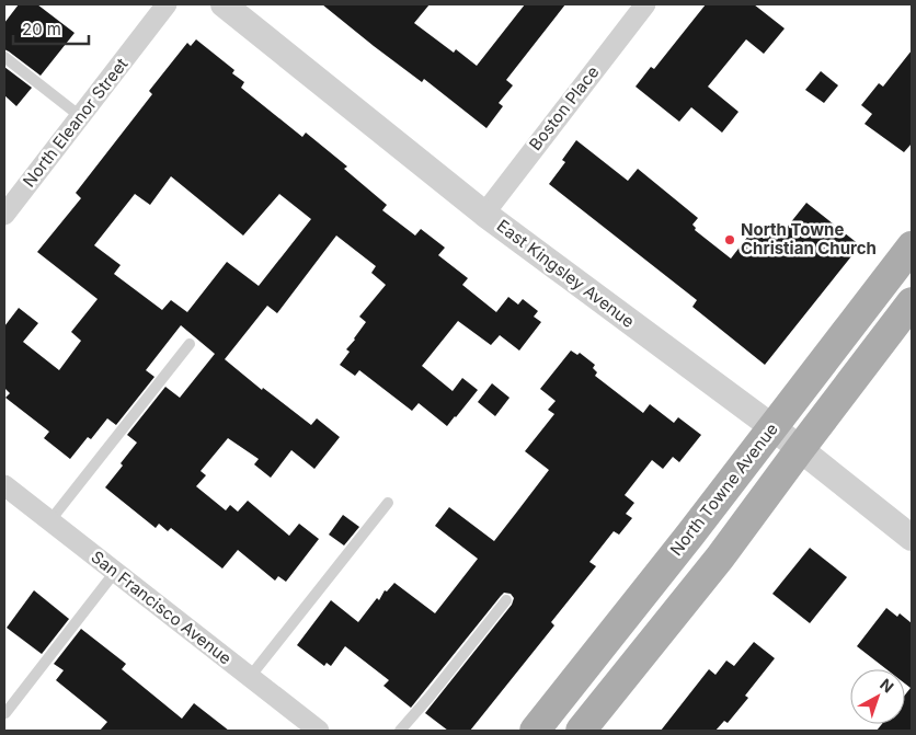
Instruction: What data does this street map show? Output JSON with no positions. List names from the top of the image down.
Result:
{
  "streets": {
    "main road": ["North Towne Avenue"],
    "street": [
      "Boston Place",
      "North Eleanor Street",
      "East Kingsley Avenue",
      "San Francisco Avenue"
    ]
  },
  "crossings": [
    ["Boston Place", "East Kingsley Avenue"],
    ["East Kingsley Avenue", "North Towne Avenue"]
  ],
  "places": ["North Towne Christian Church"],
  "scale_bar": "20 m",
  "north": "top right"
}
